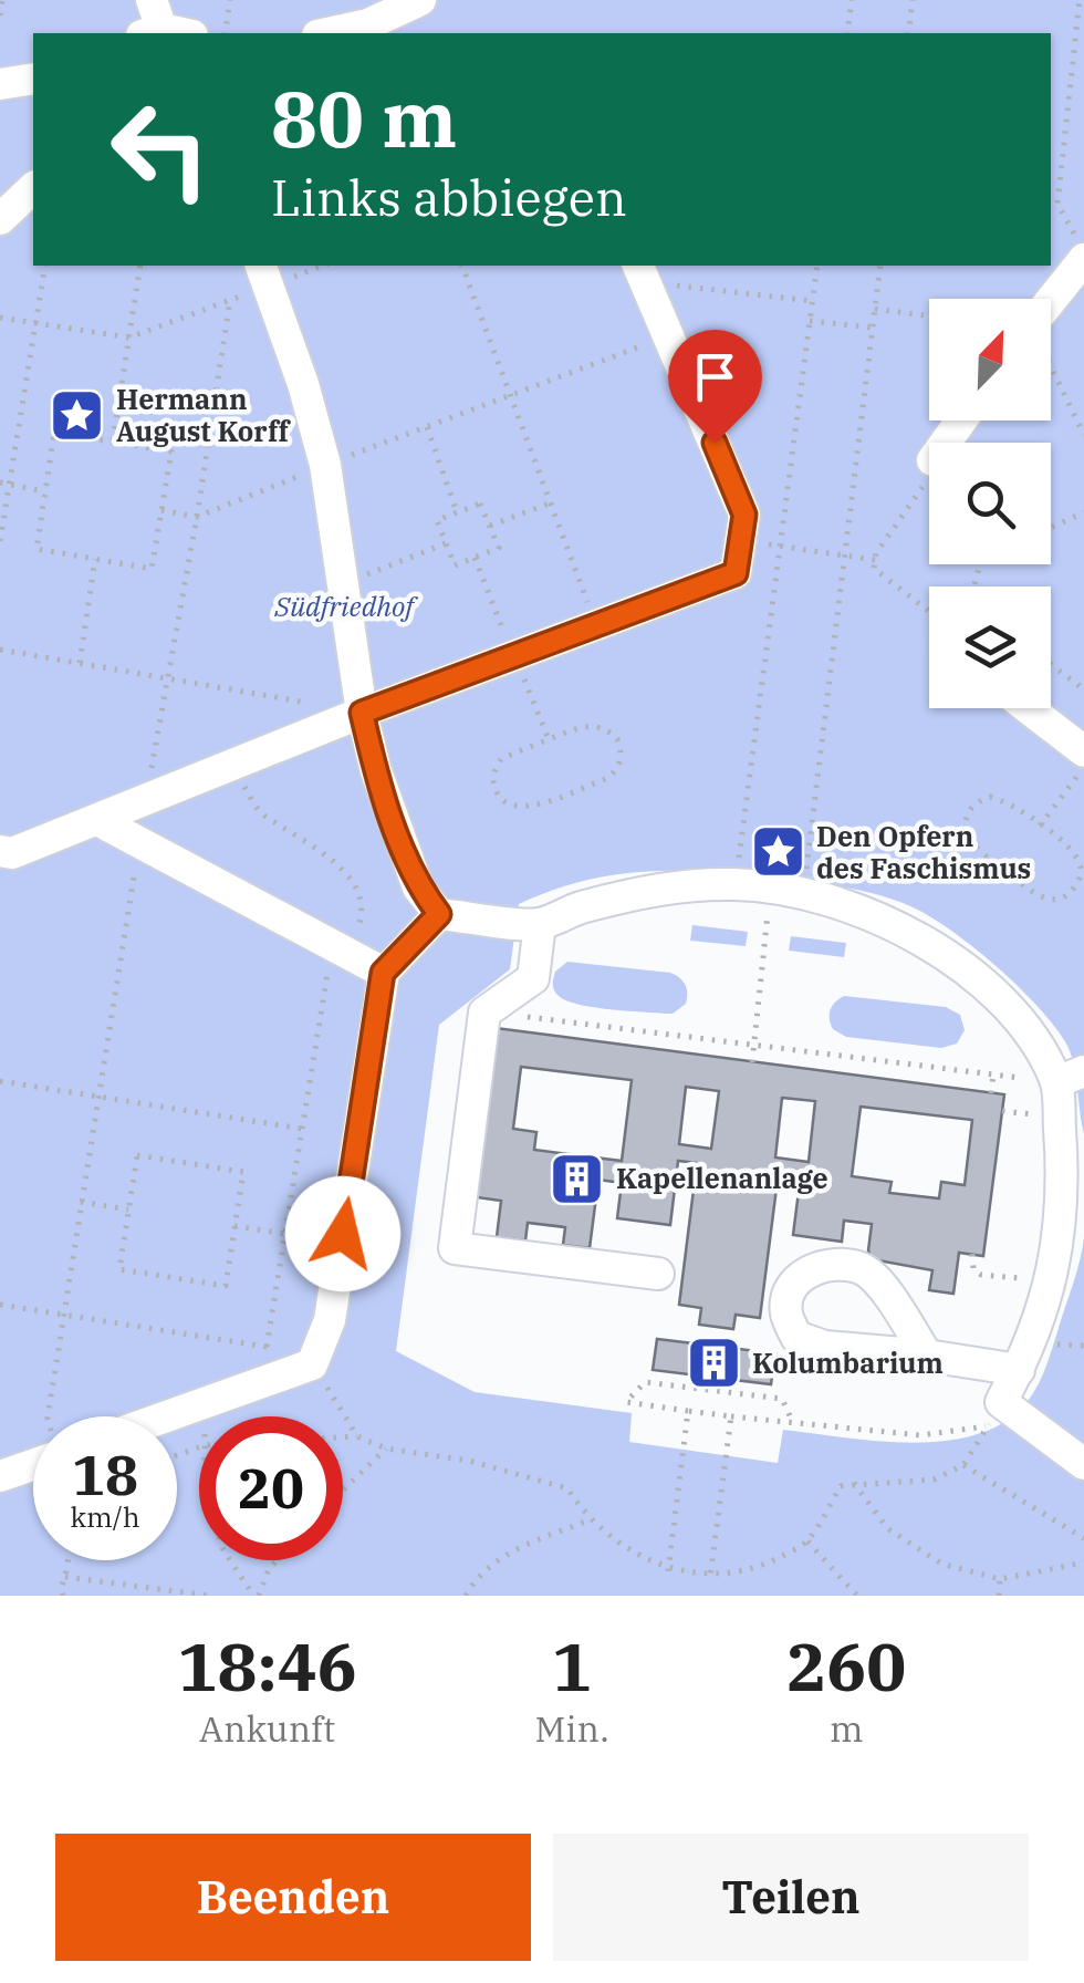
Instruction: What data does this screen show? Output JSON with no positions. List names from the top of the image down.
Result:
{
  "parks": ["Südfriedhof"],
  "places": {
    "place": ["Hermann August Korff", "Den Opfern des Faschismus"],
    "building": ["Kapellenanlage", "Kolumbarium"]
  },
  "north": "top right",
  "page": {
    "turn": ["80 m", "Links abbiegen"],
    "speed": "18 km/h",
    "limit": "20",
    "eta": [
      "18:46",
      "Ankunft",
      "1",
      "Min.",
      "260",
      "m"
    ],
    "buttons": ["Beenden", "Teilen"]
  }
}
